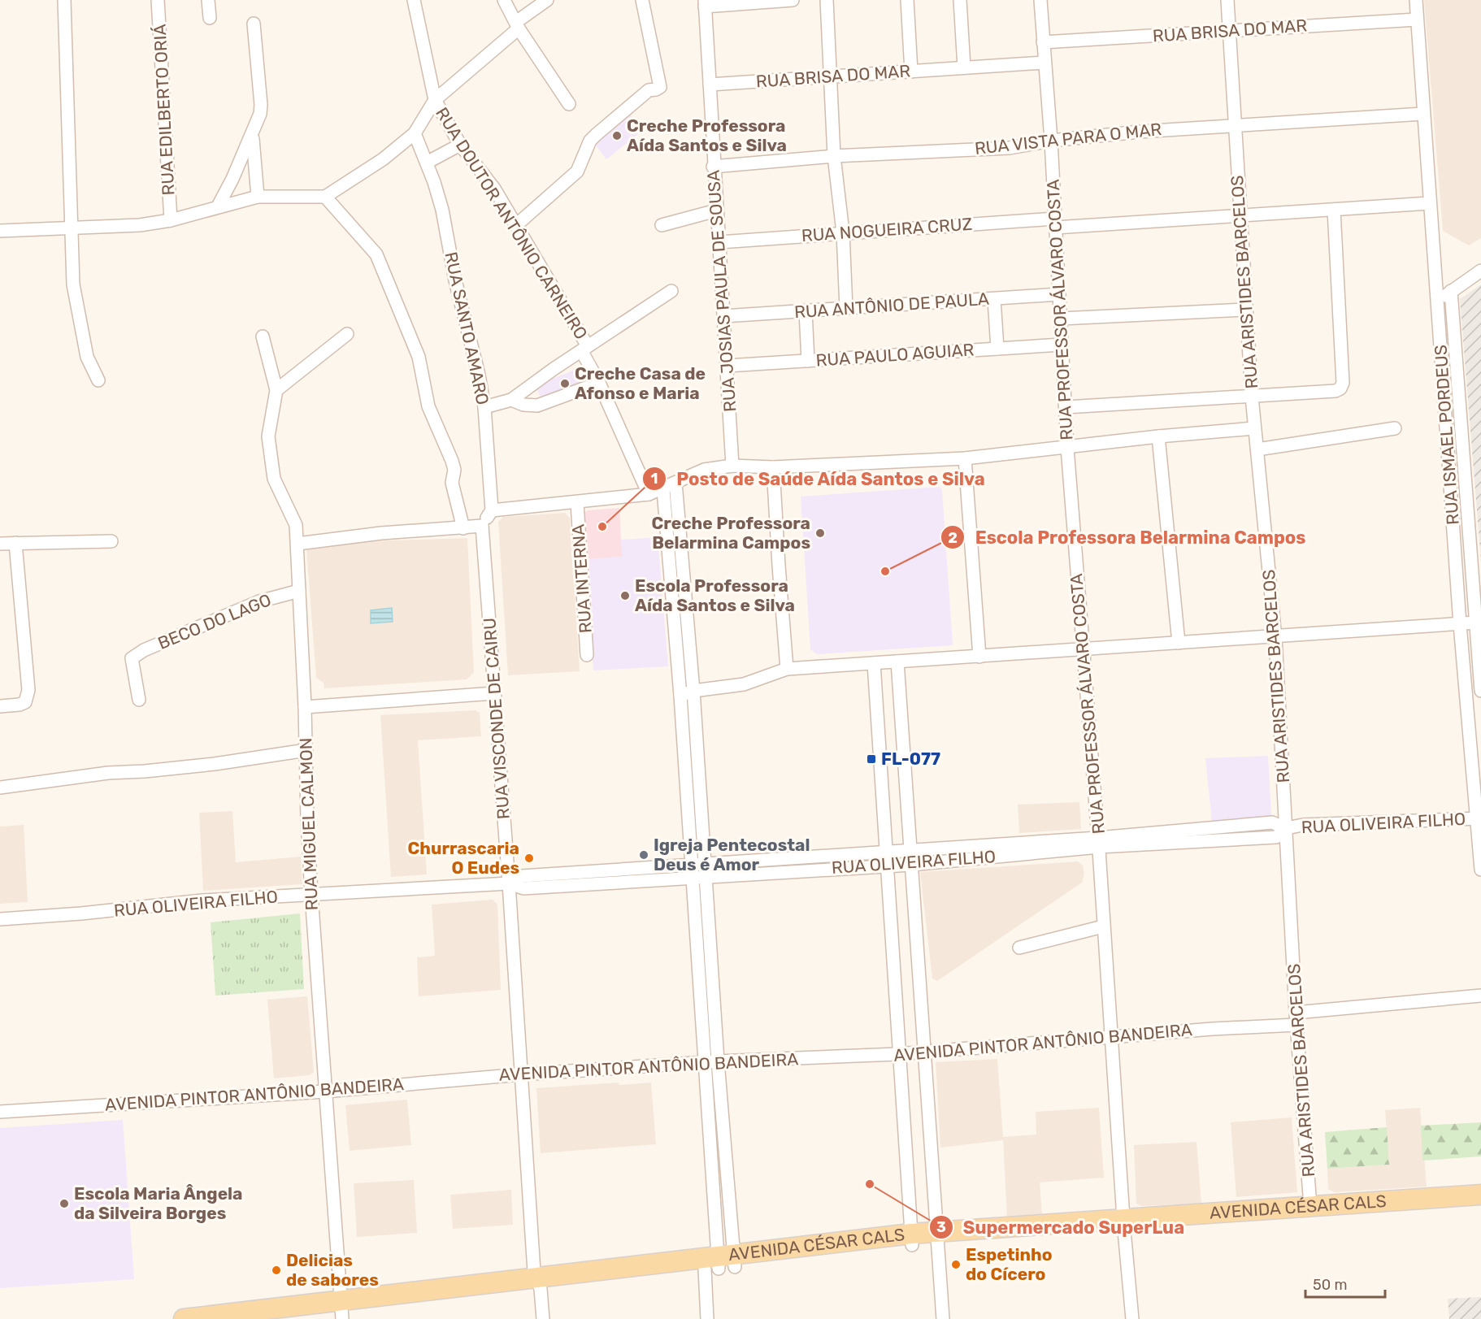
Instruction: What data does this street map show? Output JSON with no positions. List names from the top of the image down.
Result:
{
  "streets": {
    "main road": ["AVENIDA CÉSAR CALS"],
    "street": [
      "RUA BRISA DO MAR",
      "RUA EDILBERTO ORIÁ",
      "RUA VISTA PARA O MAR",
      "RUA DOUTOR ANTÔNIO CARNEIRO",
      "RUA NOGUEIRA CRUZ",
      "RUA ARISTIDES BARCELOS",
      "RUA JOSIAS PAULA DE SOUSA",
      "RUA ANTÔNIO DE PAULA",
      "RUA PROFESSOR ÁLVARO COSTA",
      "RUA SANTO AMARO",
      "RUA PAULO AGUIAR",
      "RUA ISMAEL PORDEUS",
      "RUA INTERNA",
      "BECO DO LAGO",
      "RUA VISCONDE DE CAIRU",
      "RUA OLIVEIRA FILHO",
      "RUA MIGUEL CALMON",
      "AVENIDA PINTOR ANTÔNIO BANDEIRA"
    ]
  },
  "crossings": [
    ["RUA BRISA DO MAR", "RUA ARISTIDES BARCELOS"],
    ["RUA BRISA DO MAR", "RUA JOSIAS PAULA DE SOUSA"],
    ["RUA BRISA DO MAR", "RUA PROFESSOR ÁLVARO COSTA"],
    ["RUA BRISA DO MAR", "RUA ISMAEL PORDEUS"],
    ["RUA VISTA PARA O MAR", "RUA ARISTIDES BARCELOS"],
    ["RUA VISTA PARA O MAR", "RUA JOSIAS PAULA DE SOUSA"],
    ["RUA VISTA PARA O MAR", "RUA PROFESSOR ÁLVARO COSTA"],
    ["RUA VISTA PARA O MAR", "RUA ISMAEL PORDEUS"],
    ["RUA NOGUEIRA CRUZ", "RUA ARISTIDES BARCELOS"],
    ["RUA NOGUEIRA CRUZ", "RUA JOSIAS PAULA DE SOUSA"],
    ["RUA NOGUEIRA CRUZ", "RUA PROFESSOR ÁLVARO COSTA"],
    ["RUA NOGUEIRA CRUZ", "RUA ISMAEL PORDEUS"],
    ["RUA ARISTIDES BARCELOS", "RUA OLIVEIRA FILHO"],
    ["RUA ARISTIDES BARCELOS", "AVENIDA PINTOR ANTÔNIO BANDEIRA"],
    ["RUA ARISTIDES BARCELOS", "AVENIDA CÉSAR CALS"],
    ["RUA JOSIAS PAULA DE SOUSA", "RUA ANTÔNIO DE PAULA"],
    ["RUA JOSIAS PAULA DE SOUSA", "RUA PAULO AGUIAR"],
    ["RUA ANTÔNIO DE PAULA", "RUA PROFESSOR ÁLVARO COSTA"],
    ["RUA PROFESSOR ÁLVARO COSTA", "RUA PAULO AGUIAR"],
    ["RUA PROFESSOR ÁLVARO COSTA", "RUA OLIVEIRA FILHO"],
    ["RUA PROFESSOR ÁLVARO COSTA", "AVENIDA PINTOR ANTÔNIO BANDEIRA"],
    ["RUA PROFESSOR ÁLVARO COSTA", "AVENIDA CÉSAR CALS"],
    ["RUA ISMAEL PORDEUS", "RUA OLIVEIRA FILHO"],
    ["BECO DO LAGO", "RUA MIGUEL CALMON"],
    ["RUA VISCONDE DE CAIRU", "RUA OLIVEIRA FILHO"],
    ["RUA VISCONDE DE CAIRU", "AVENIDA PINTOR ANTÔNIO BANDEIRA"],
    ["RUA VISCONDE DE CAIRU", "AVENIDA CÉSAR CALS"],
    ["RUA OLIVEIRA FILHO", "RUA MIGUEL CALMON"],
    ["RUA MIGUEL CALMON", "AVENIDA PINTOR ANTÔNIO BANDEIRA"],
    ["RUA MIGUEL CALMON", "AVENIDA CÉSAR CALS"]
  ],
  "places": {
    "other": [
      "Creche Professora Aída Santos e Silva",
      "Creche Casa de Afonso e Maria",
      "Posto de Saúde Aída Santos e Silva",
      "Creche Professora Belarmina Campos",
      "Escola Professora Belarmina Campos",
      "Escola Professora Aída Santos e Silva",
      "Igreja Pentecostal Deus é Amor",
      "Churrascaria O Eudes",
      "Supermercado SuperLua",
      "Escola Maria Ângela da Silveira Borges",
      "Espetinho do Cícero",
      "Delicias de sabores"
    ],
    "transit": ["FL-077"]
  },
  "scale_bar": "50 m"
}
